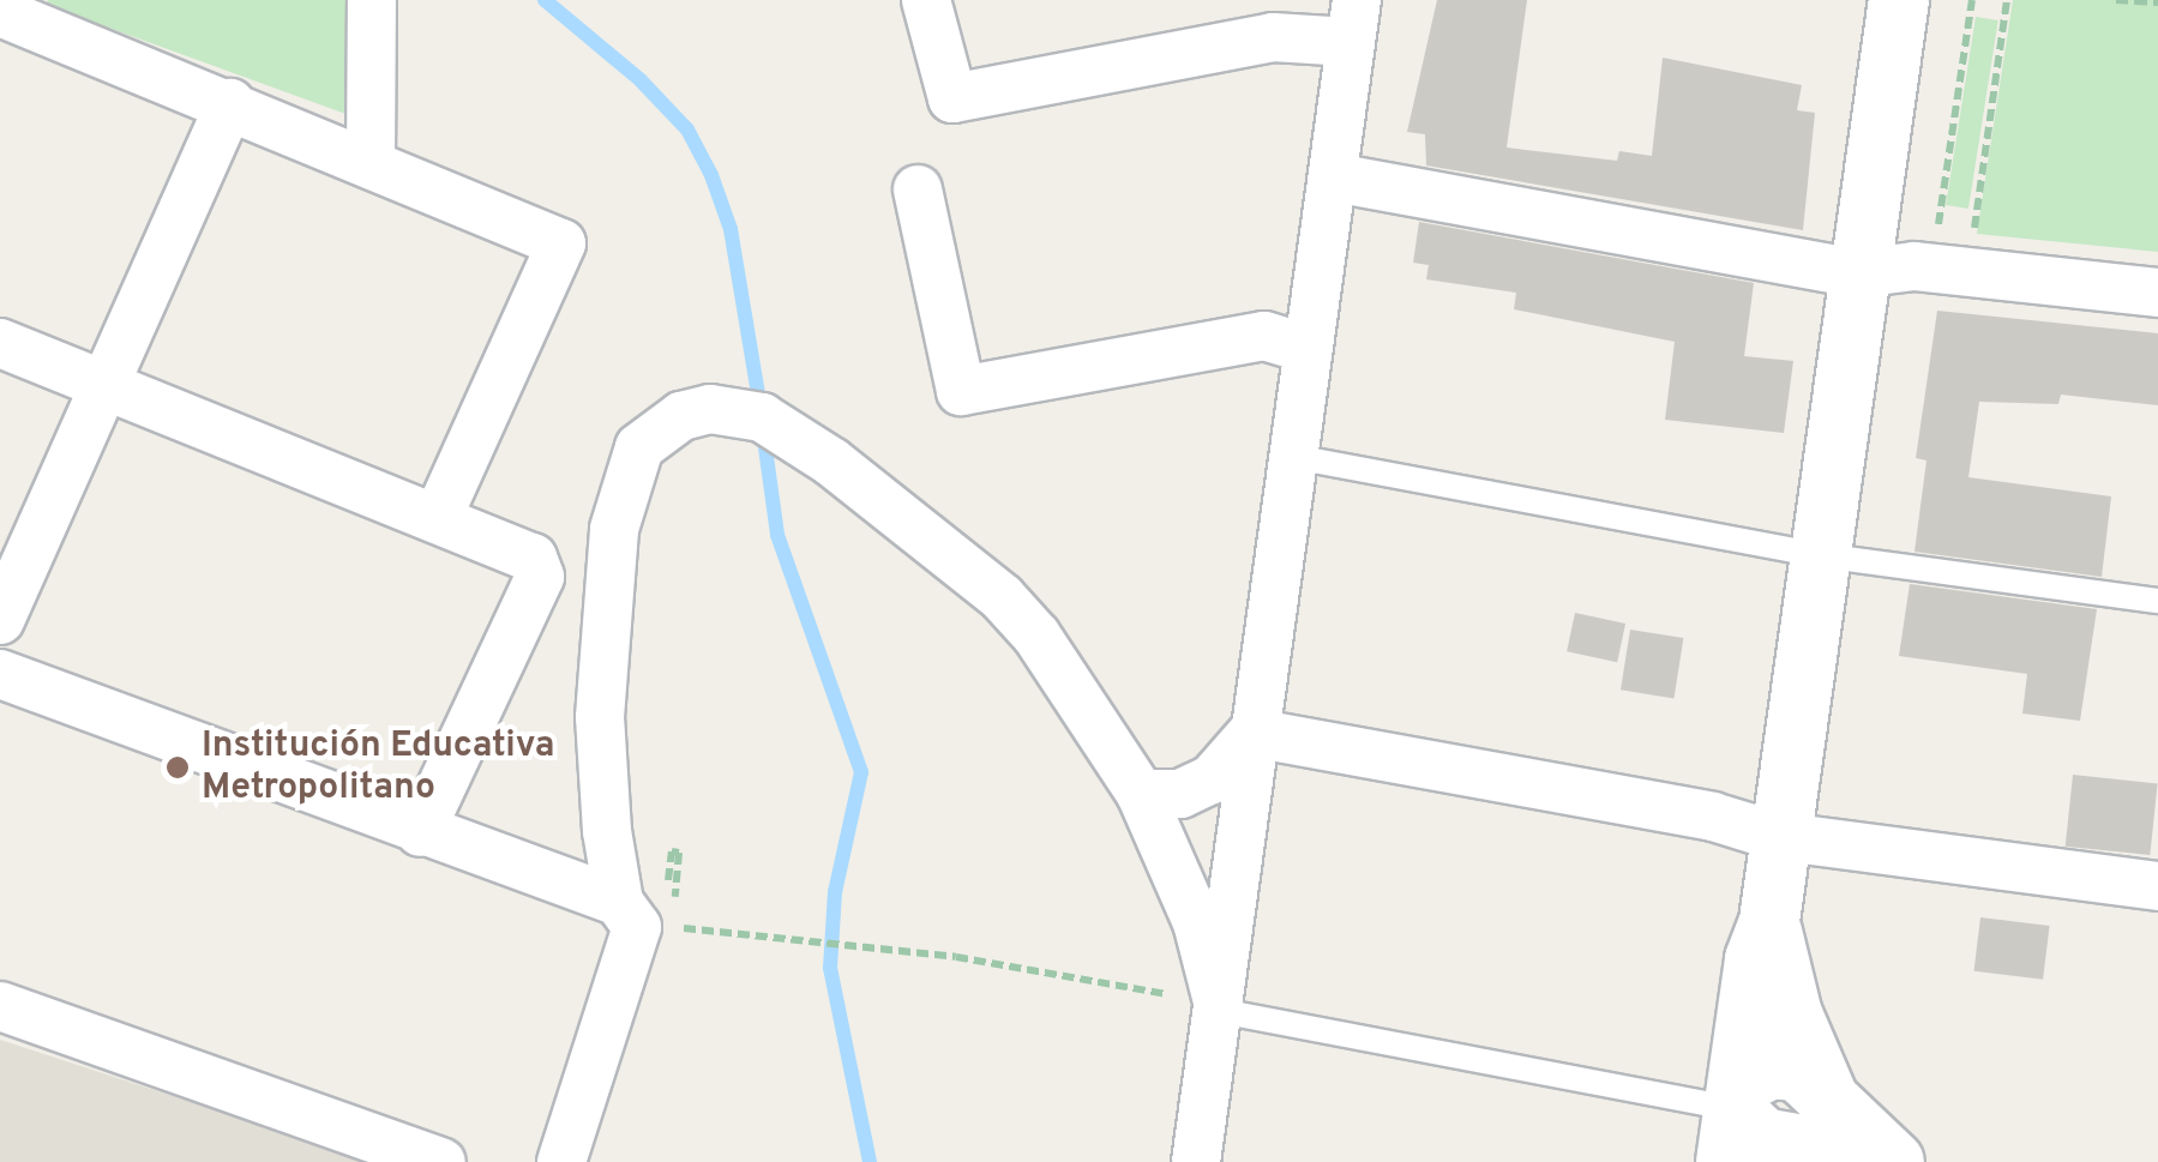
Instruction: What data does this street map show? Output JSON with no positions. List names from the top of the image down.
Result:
{
  "places": ["Institución Educativa Metropolitano"]
}
